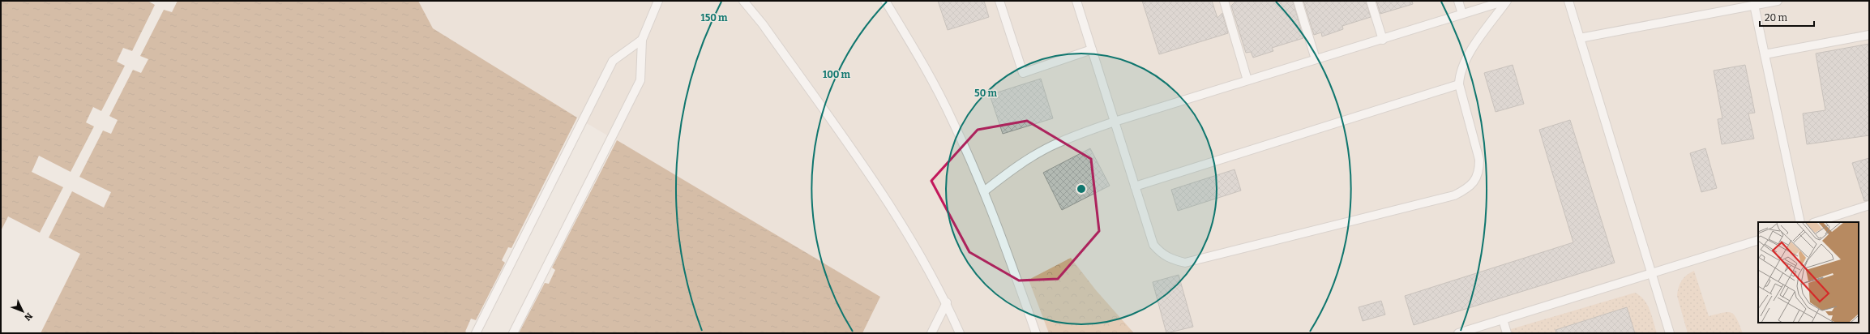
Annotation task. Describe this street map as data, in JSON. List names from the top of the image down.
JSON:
{
  "scale_bar": "20 m",
  "north": "bottom right",
  "rings": ["150 m", "100 m", "50 m"]
}
